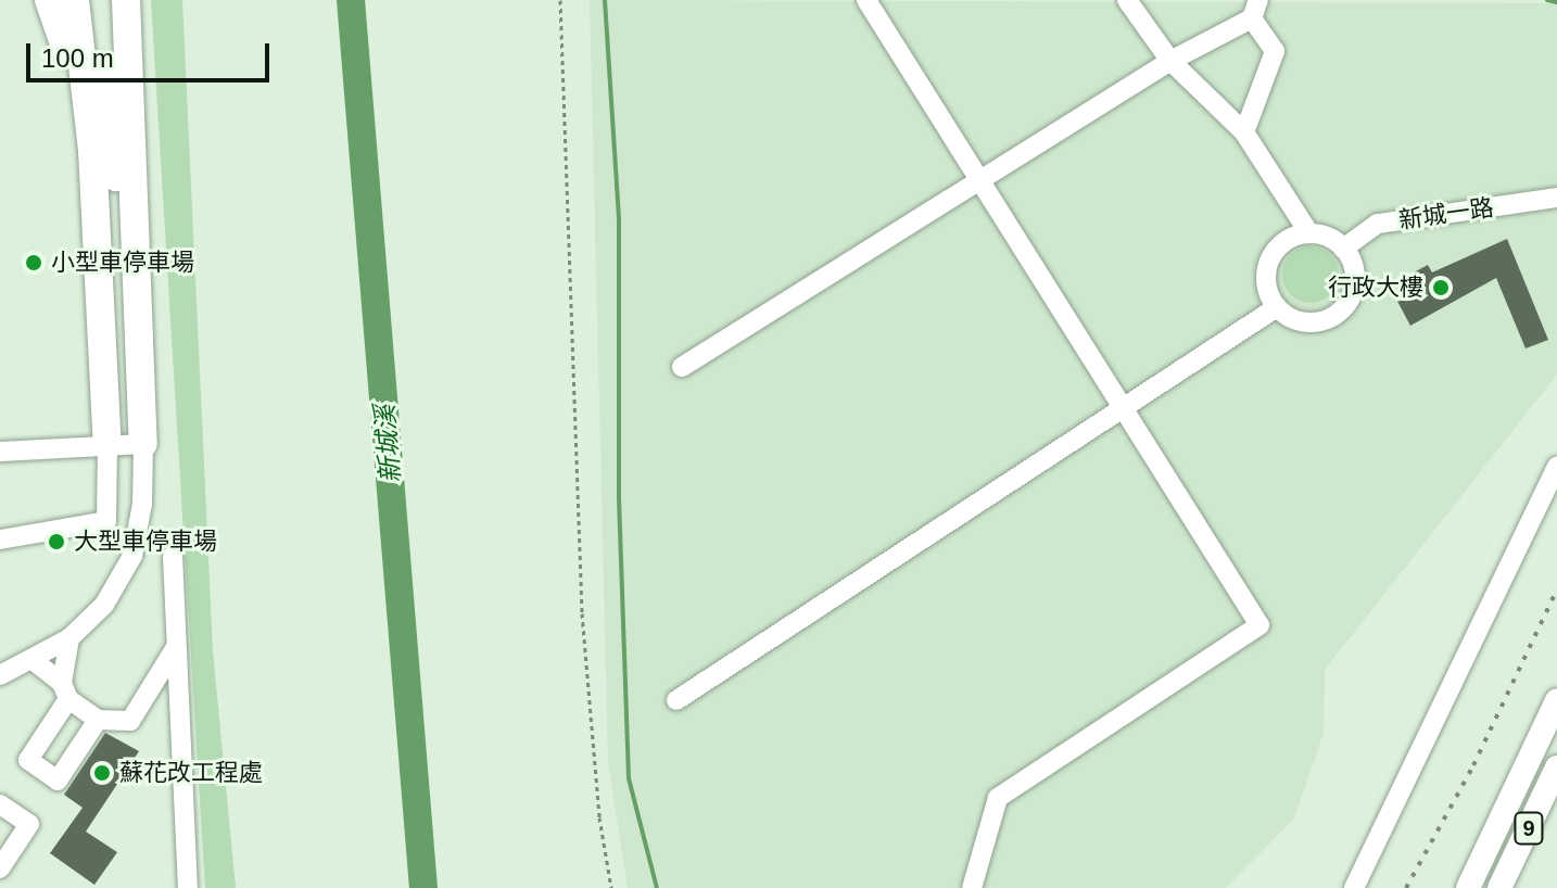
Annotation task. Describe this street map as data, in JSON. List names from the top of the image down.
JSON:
{
  "streets": {
    "main road": ["9"],
    "street": ["新城一路"]
  },
  "water": ["新城溪"],
  "places": [
    "小型車停車場",
    "行政大樓",
    "大型車停車場",
    "蘇花改工程處"
  ],
  "scale_bar": "100 m"
}
